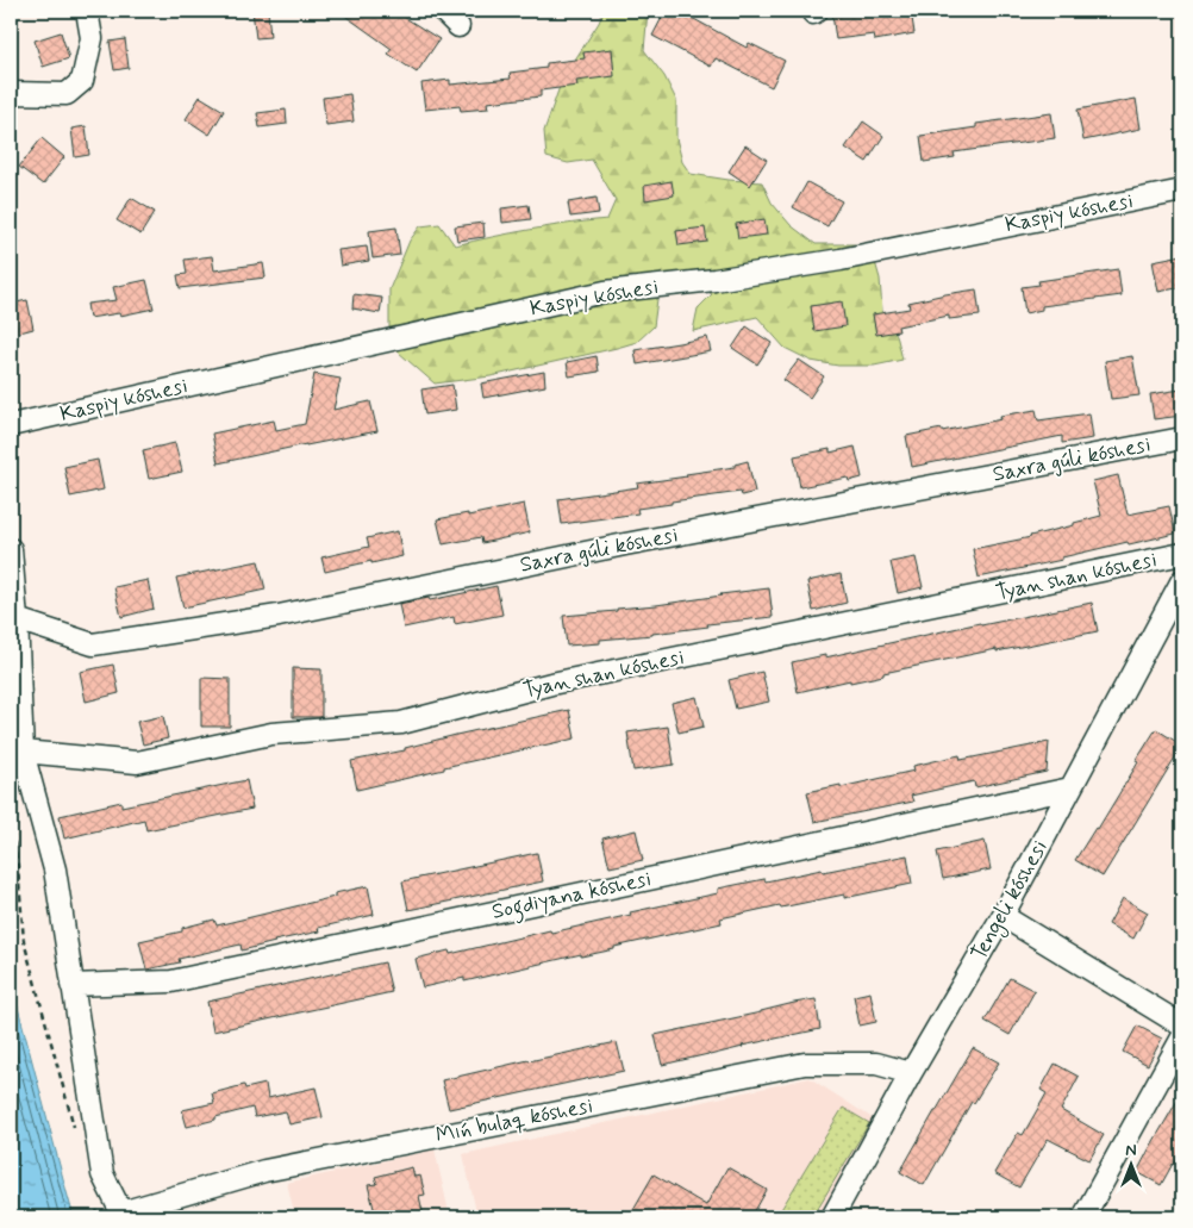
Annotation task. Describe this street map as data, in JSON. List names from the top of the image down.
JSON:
{
  "streets": {
    "street": [
      "Kaspiy kóshesi",
      "Saxra gúli kóshesi",
      "Tyan shan kóshesi",
      "Sogdiyana kóshesi",
      "Tengeli kóshesi",
      "Mıń bulaq kóshesi"
    ]
  },
  "crossings": [
    ["Sogdiyana kóshesi", "Tengeli kóshesi"],
    ["Tengeli kóshesi", "Mıń bulaq kóshesi"]
  ],
  "north": "top"
}
